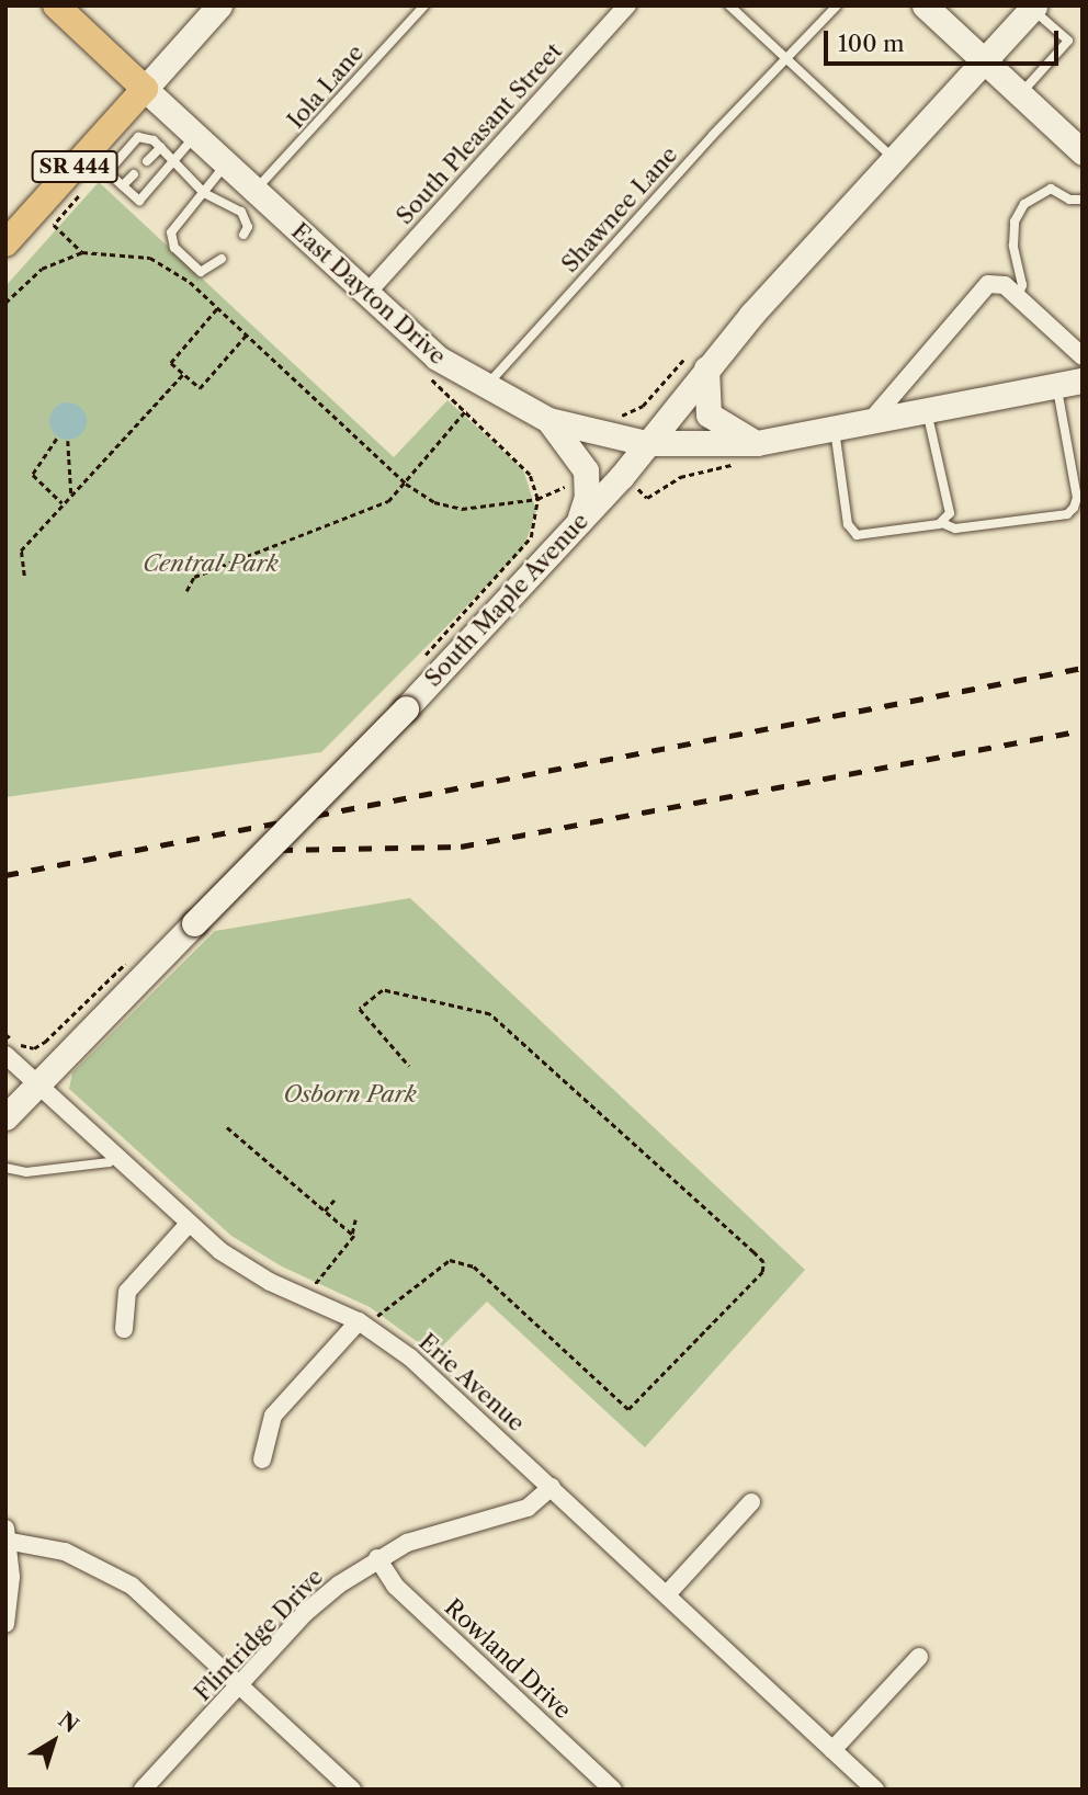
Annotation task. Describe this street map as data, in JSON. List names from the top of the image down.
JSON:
{
  "streets": {
    "main road": ["SR 444", "East Dayton Drive", "South Maple Avenue"],
    "street": [
      "South Pleasant Street",
      "Erie Avenue",
      "Flintridge Drive",
      "Rowland Drive"
    ],
    "lane": ["Iola Lane", "Shawnee Lane"]
  },
  "crossings": [
    ["Iola Lane", "East Dayton Drive"],
    ["South Pleasant Street", "East Dayton Drive"],
    ["SR 444", "East Dayton Drive"],
    ["Shawnee Lane", "East Dayton Drive"],
    ["East Dayton Drive", "South Maple Avenue"],
    ["South Maple Avenue", "Erie Avenue"],
    ["Erie Avenue", "Flintridge Drive"],
    ["Flintridge Drive", "Rowland Drive"]
  ],
  "parks": ["Central Park", "Osborn Park"],
  "scale_bar": "100 m",
  "north": "top right"
}
